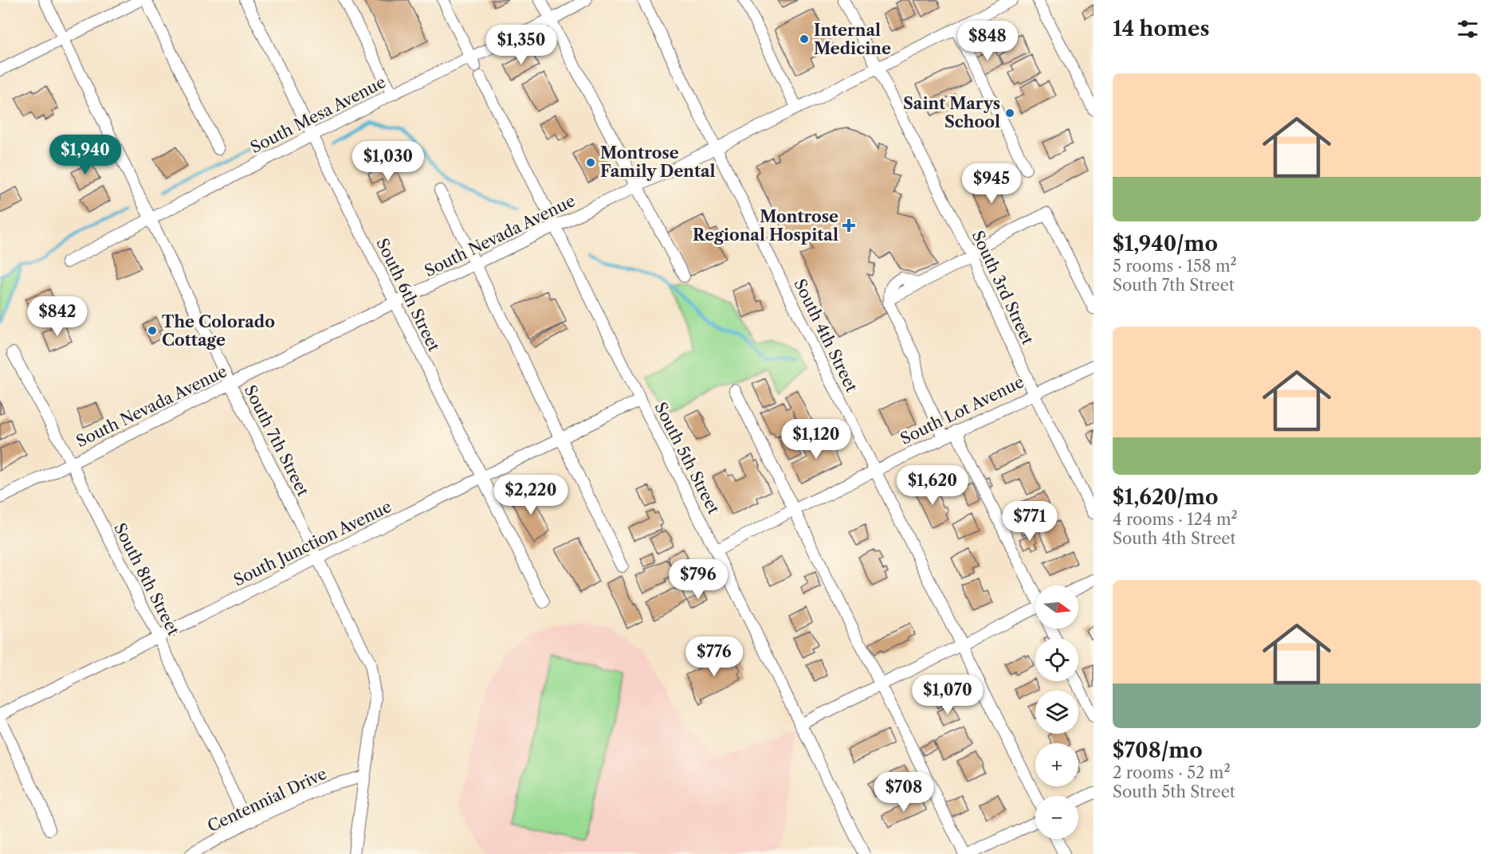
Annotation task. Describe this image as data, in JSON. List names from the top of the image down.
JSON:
{
  "streets": {
    "street": [
      "South Mesa Avenue",
      "South Nevada Avenue",
      "South 3rd Street",
      "South 6th Street",
      "South 4th Street",
      "South Lot Avenue",
      "South 7th Street",
      "South 5th Street",
      "South Junction Avenue",
      "South 8th Street",
      "Centennial Drive"
    ]
  },
  "crossings": [
    ["South Mesa Avenue", "South 6th Street"],
    ["South Mesa Avenue", "South 7th Street"],
    ["South Mesa Avenue", "South 5th Street"],
    ["South Nevada Avenue", "South 3rd Street"],
    ["South Nevada Avenue", "South 6th Street"],
    ["South Nevada Avenue", "South 4th Street"],
    ["South Nevada Avenue", "South 7th Street"],
    ["South Nevada Avenue", "South 5th Street"],
    ["South Nevada Avenue", "South 8th Street"],
    ["South 3rd Street", "South Lot Avenue"],
    ["South 6th Street", "South Junction Avenue"],
    ["South 4th Street", "South Lot Avenue"],
    ["South Lot Avenue", "South 5th Street"],
    ["South 7th Street", "South Junction Avenue"],
    ["South 7th Street", "Centennial Drive"],
    ["South 5th Street", "South Junction Avenue"],
    ["South Junction Avenue", "South 8th Street"],
    ["South 8th Street", "Centennial Drive"]
  ],
  "places": {
    "other": [
      "Internal Medicine",
      "Saint Marys School",
      "Montrose Family Dental",
      "The Colorado Cottage"
    ],
    "health": ["Montrose Regional Hospital"]
  },
  "north": "right",
  "page": {
    "heading": "14 homes",
    "price": [
      "$848",
      "$1,350",
      "$1,940",
      "$1,030",
      "$945",
      "$842",
      "$1,120",
      "$1,620",
      "$2,220",
      "$771",
      "$796",
      "$776",
      "$1,070",
      "$708"
    ],
    "list": [
      {
        "name": "$1,940/mo",
        "note": "5 rooms · 158 m² · South 7th Street"
      },
      {
        "name": "$1,620/mo",
        "note": "4 rooms · 124 m² · South 4th Street"
      },
      {
        "name": "$708/mo",
        "note": "2 rooms · 52 m² · South 5th Street"
      }
    ],
    "map_buttons": ["+", "−"]
  }
}
